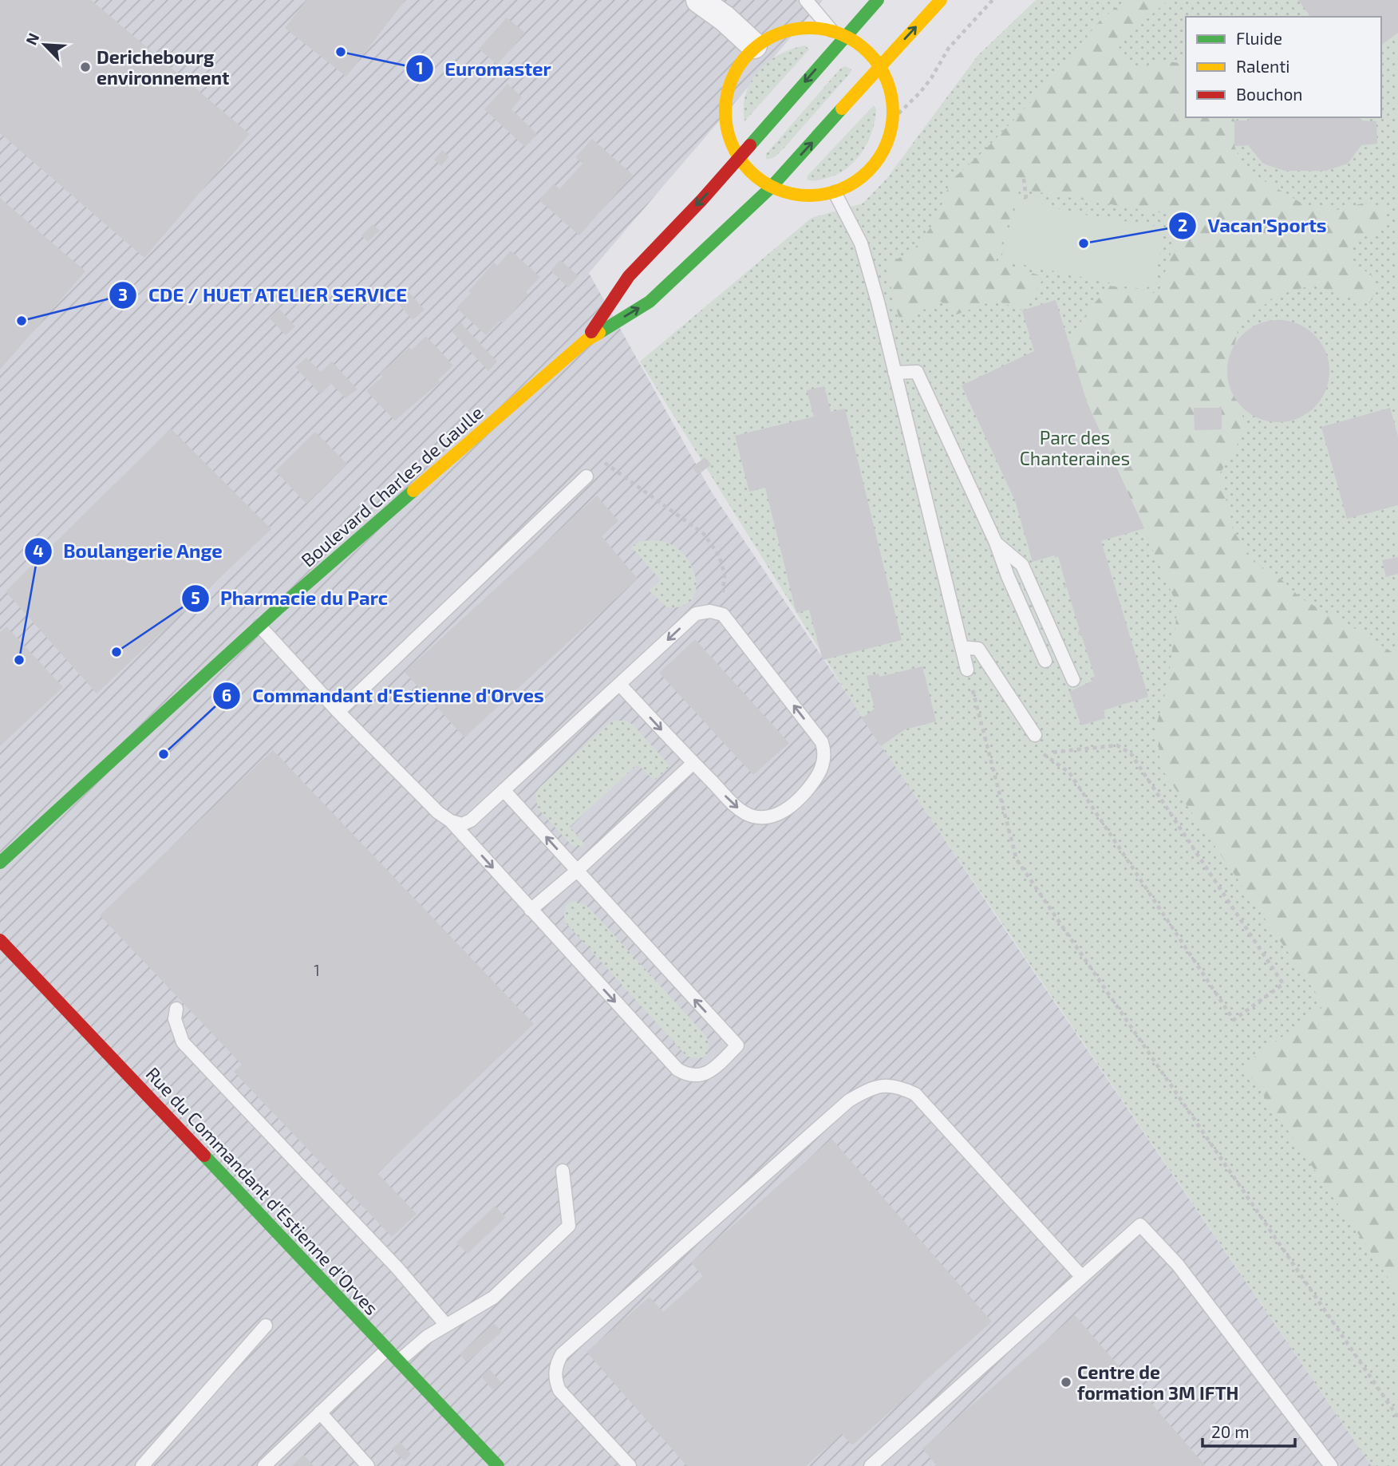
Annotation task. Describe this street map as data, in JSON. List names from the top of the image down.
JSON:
{
  "streets": {
    "main road": ["Boulevard Charles de Gaulle", "Rue du Commandant d'Estienne d'Orves"]
  },
  "parks": ["Parc des Chanteraines"],
  "places": [
    "Euromaster",
    "Derichebourg environnement",
    "Vacan'Sports",
    "CDE / HUET ATELIER SERVICE",
    "Pharmacie du Parc",
    "Boulangerie Ange",
    "Commandant d'Estienne d'Orves",
    "Centre de formation 3M IFTH"
  ],
  "house_numbers": ["1"],
  "legend": ["Fluide", "Ralenti", "Bouchon"],
  "scale_bar": "20 m",
  "north": "top left"
}
